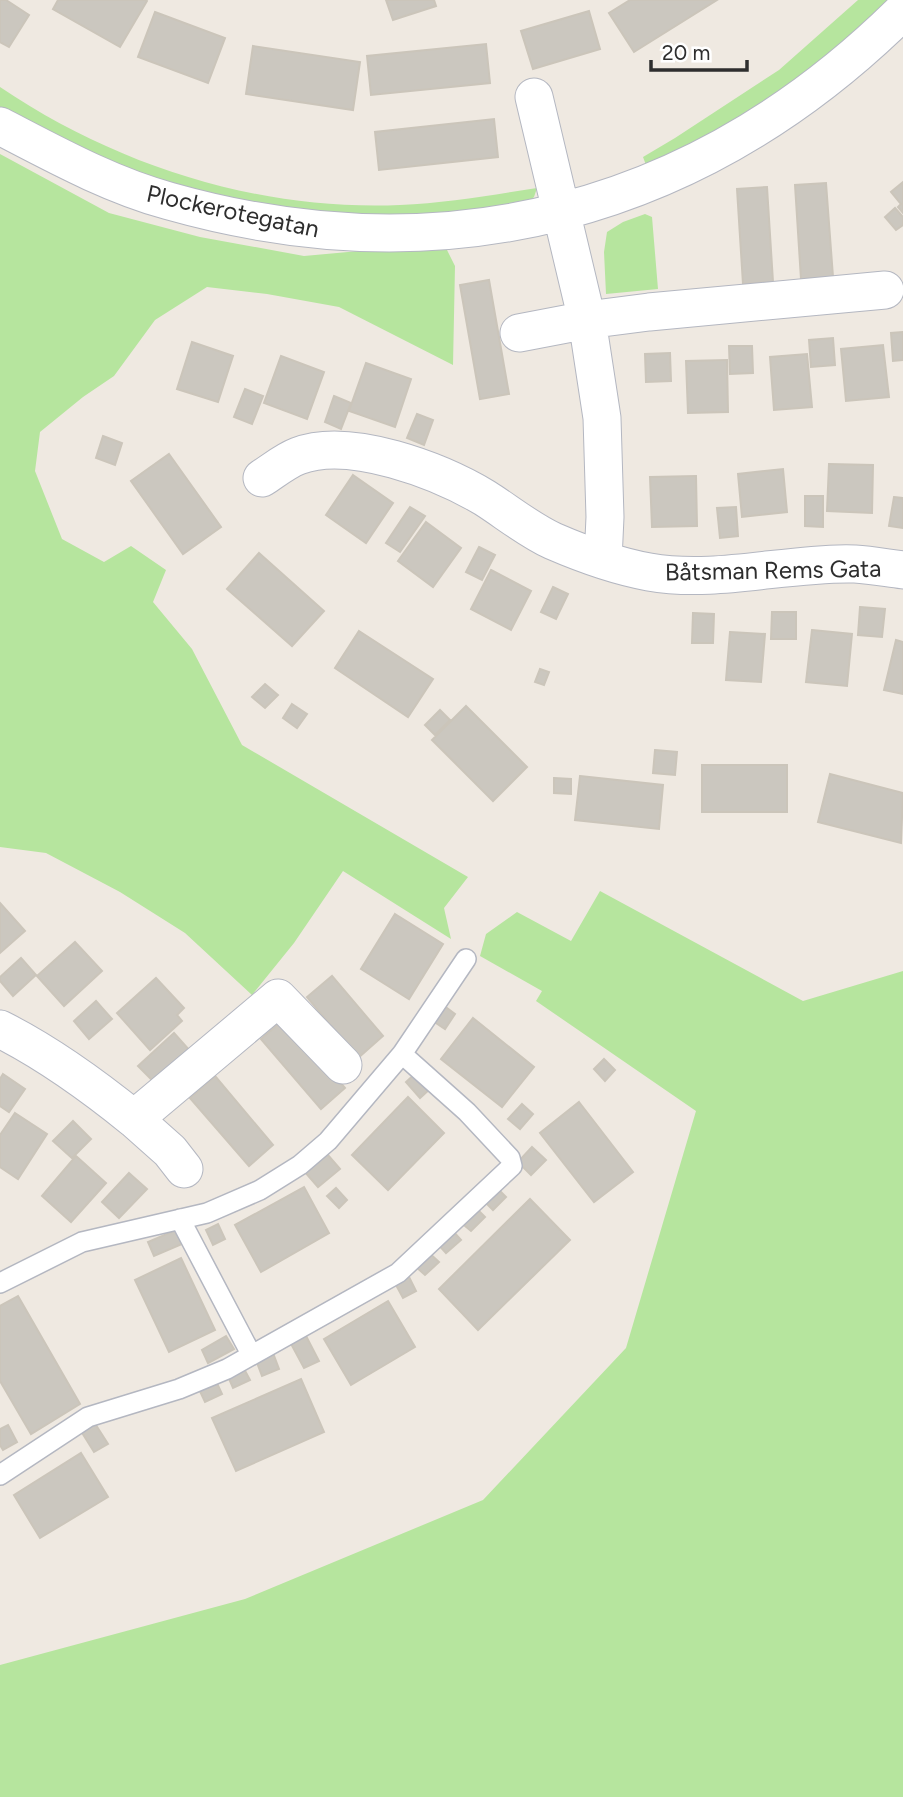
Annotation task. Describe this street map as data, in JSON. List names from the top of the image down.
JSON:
{
  "streets": {
    "street": ["Plockerotegatan", "Båtsman Rems Gata"]
  },
  "scale_bar": "20 m"
}
